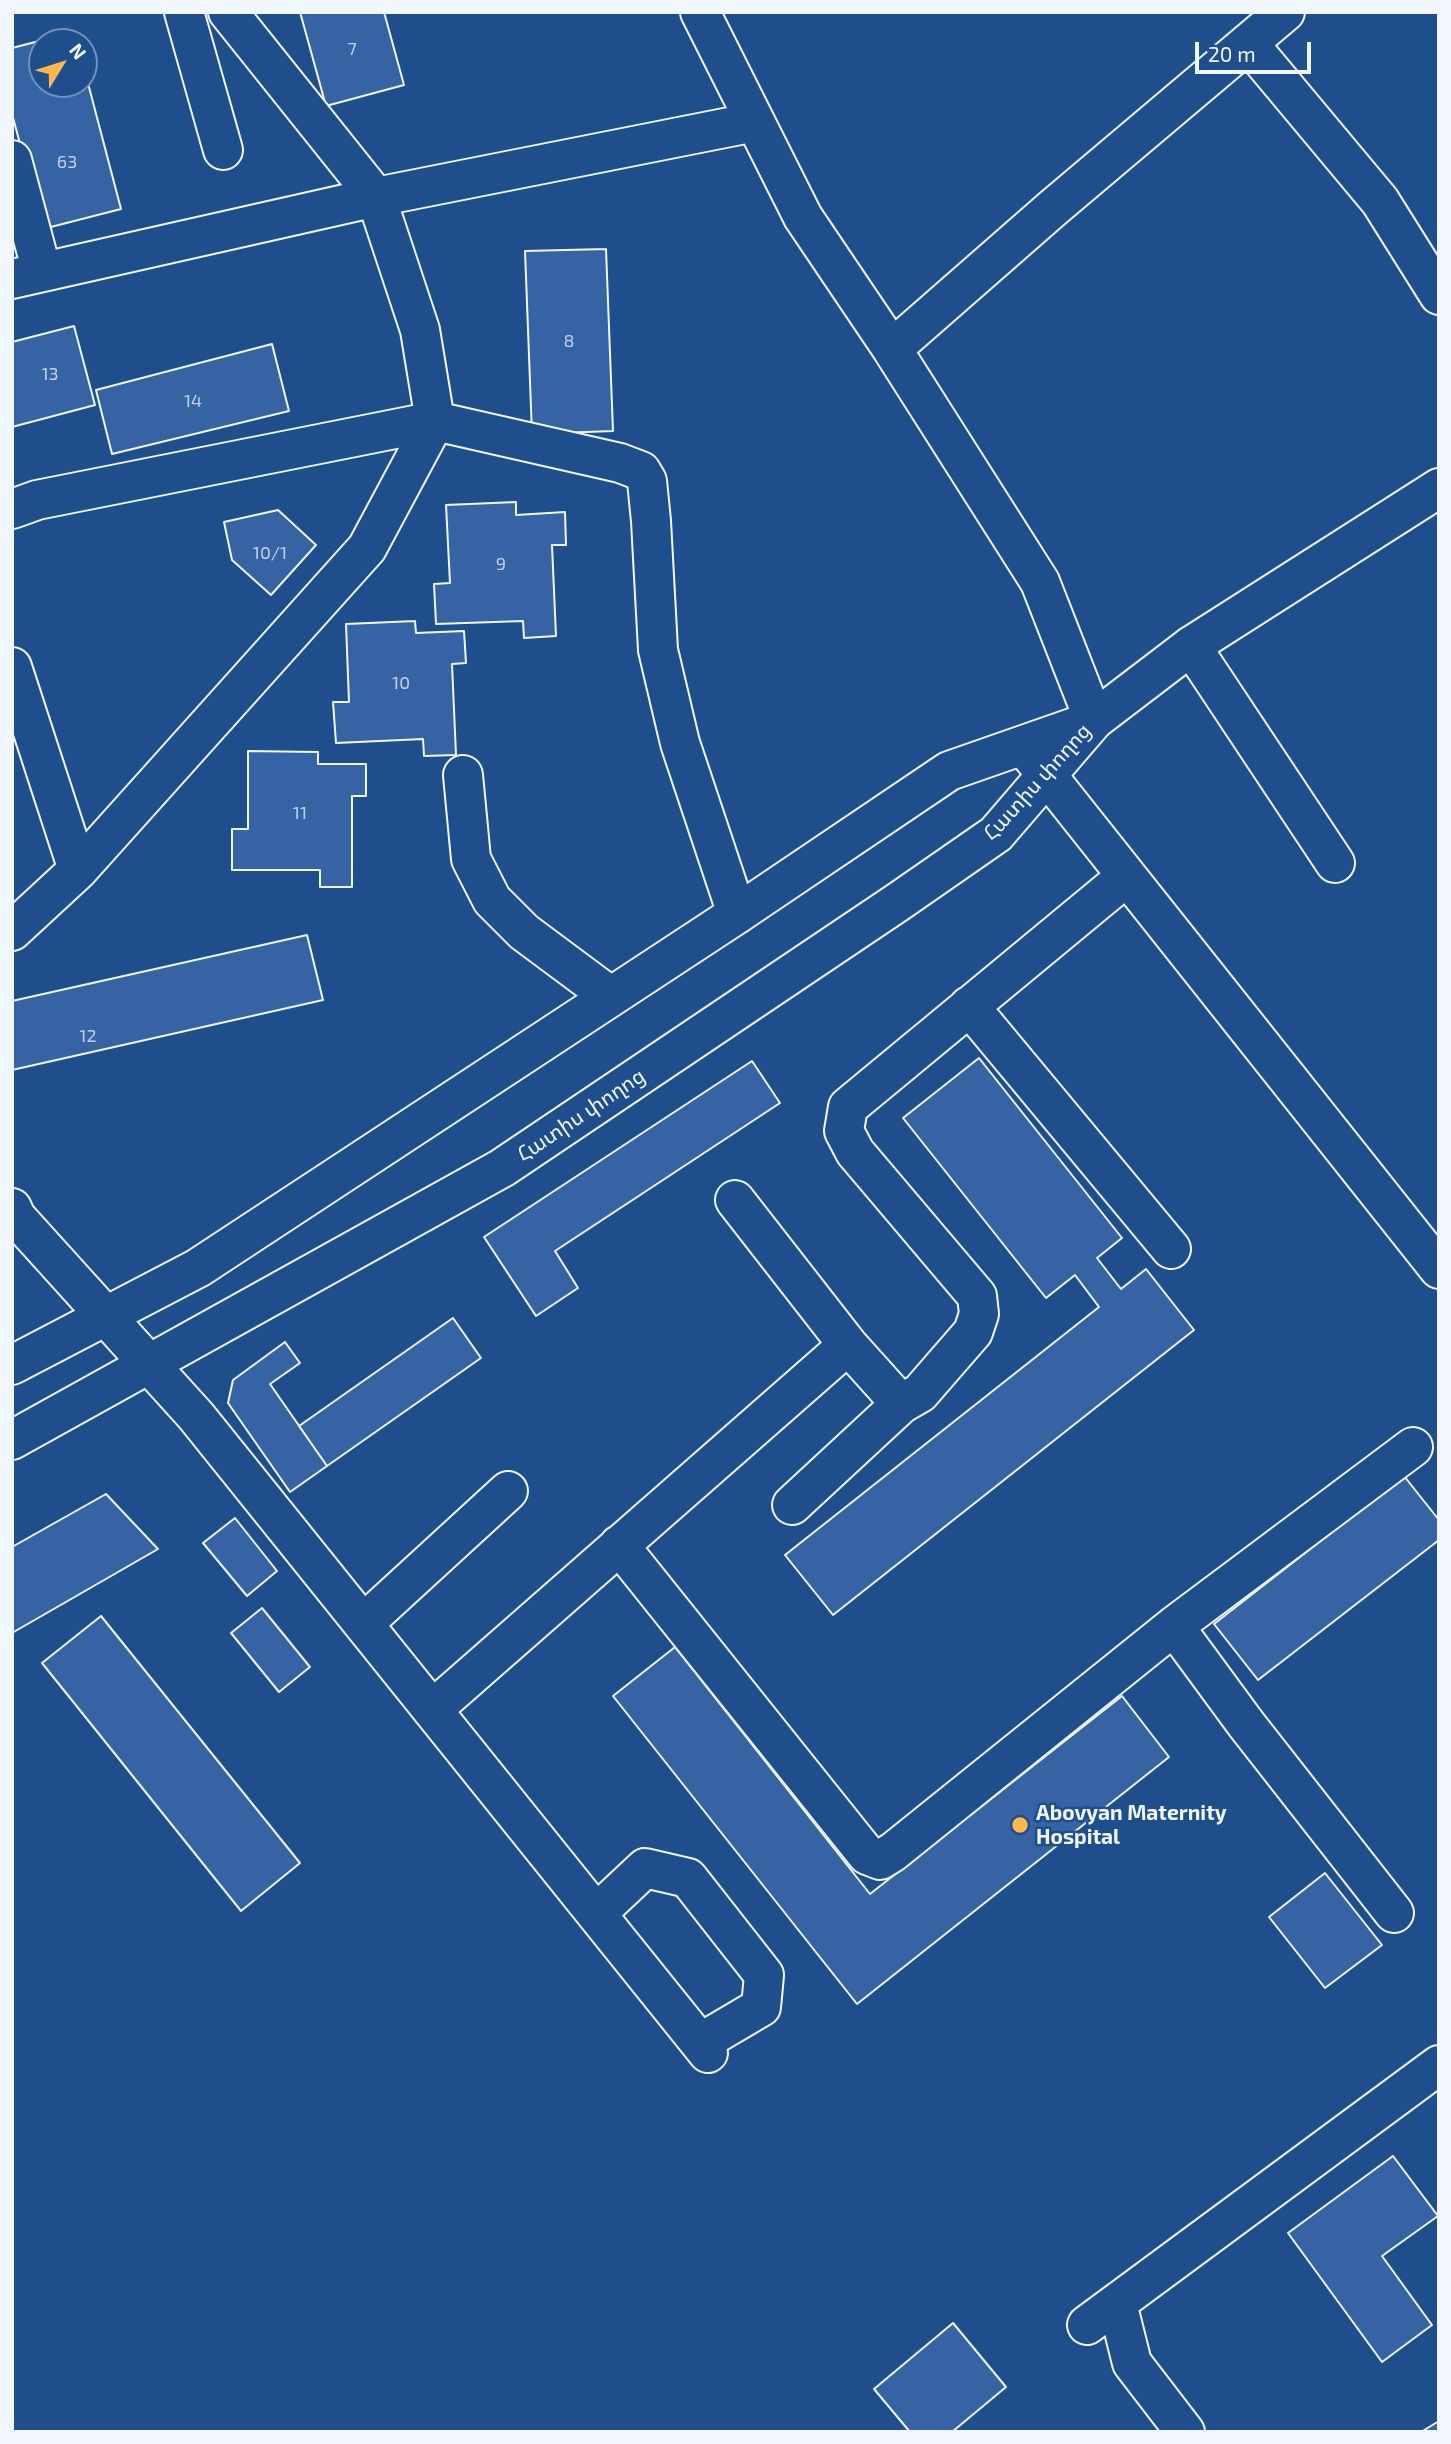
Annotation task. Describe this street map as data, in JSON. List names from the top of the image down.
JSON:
{
  "streets": {
    "street": ["Հատիս փողոց"]
  },
  "places": ["Abovyan Maternity Hospital"],
  "house_numbers": [
    "7",
    "63",
    "8",
    "13",
    "14",
    "10/1",
    "9",
    "10",
    "11",
    "12"
  ],
  "scale_bar": "20 m",
  "north": "top right"
}
